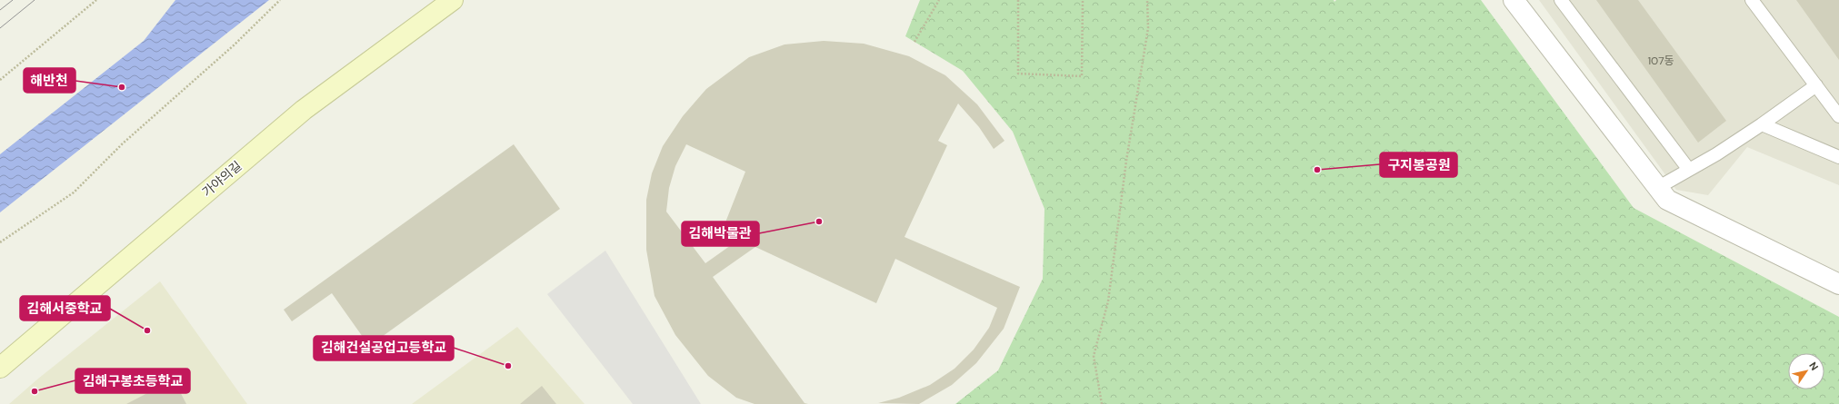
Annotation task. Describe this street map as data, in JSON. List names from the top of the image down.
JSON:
{
  "streets": {
    "street": ["가야의길"]
  },
  "places": [
    "해반천",
    "구지봉공원",
    "김해박물관",
    "김해서중학교",
    "김해건설공업고등학교",
    "김해구봉초등학교"
  ],
  "house_numbers": ["107동"],
  "north": "top right"
}
